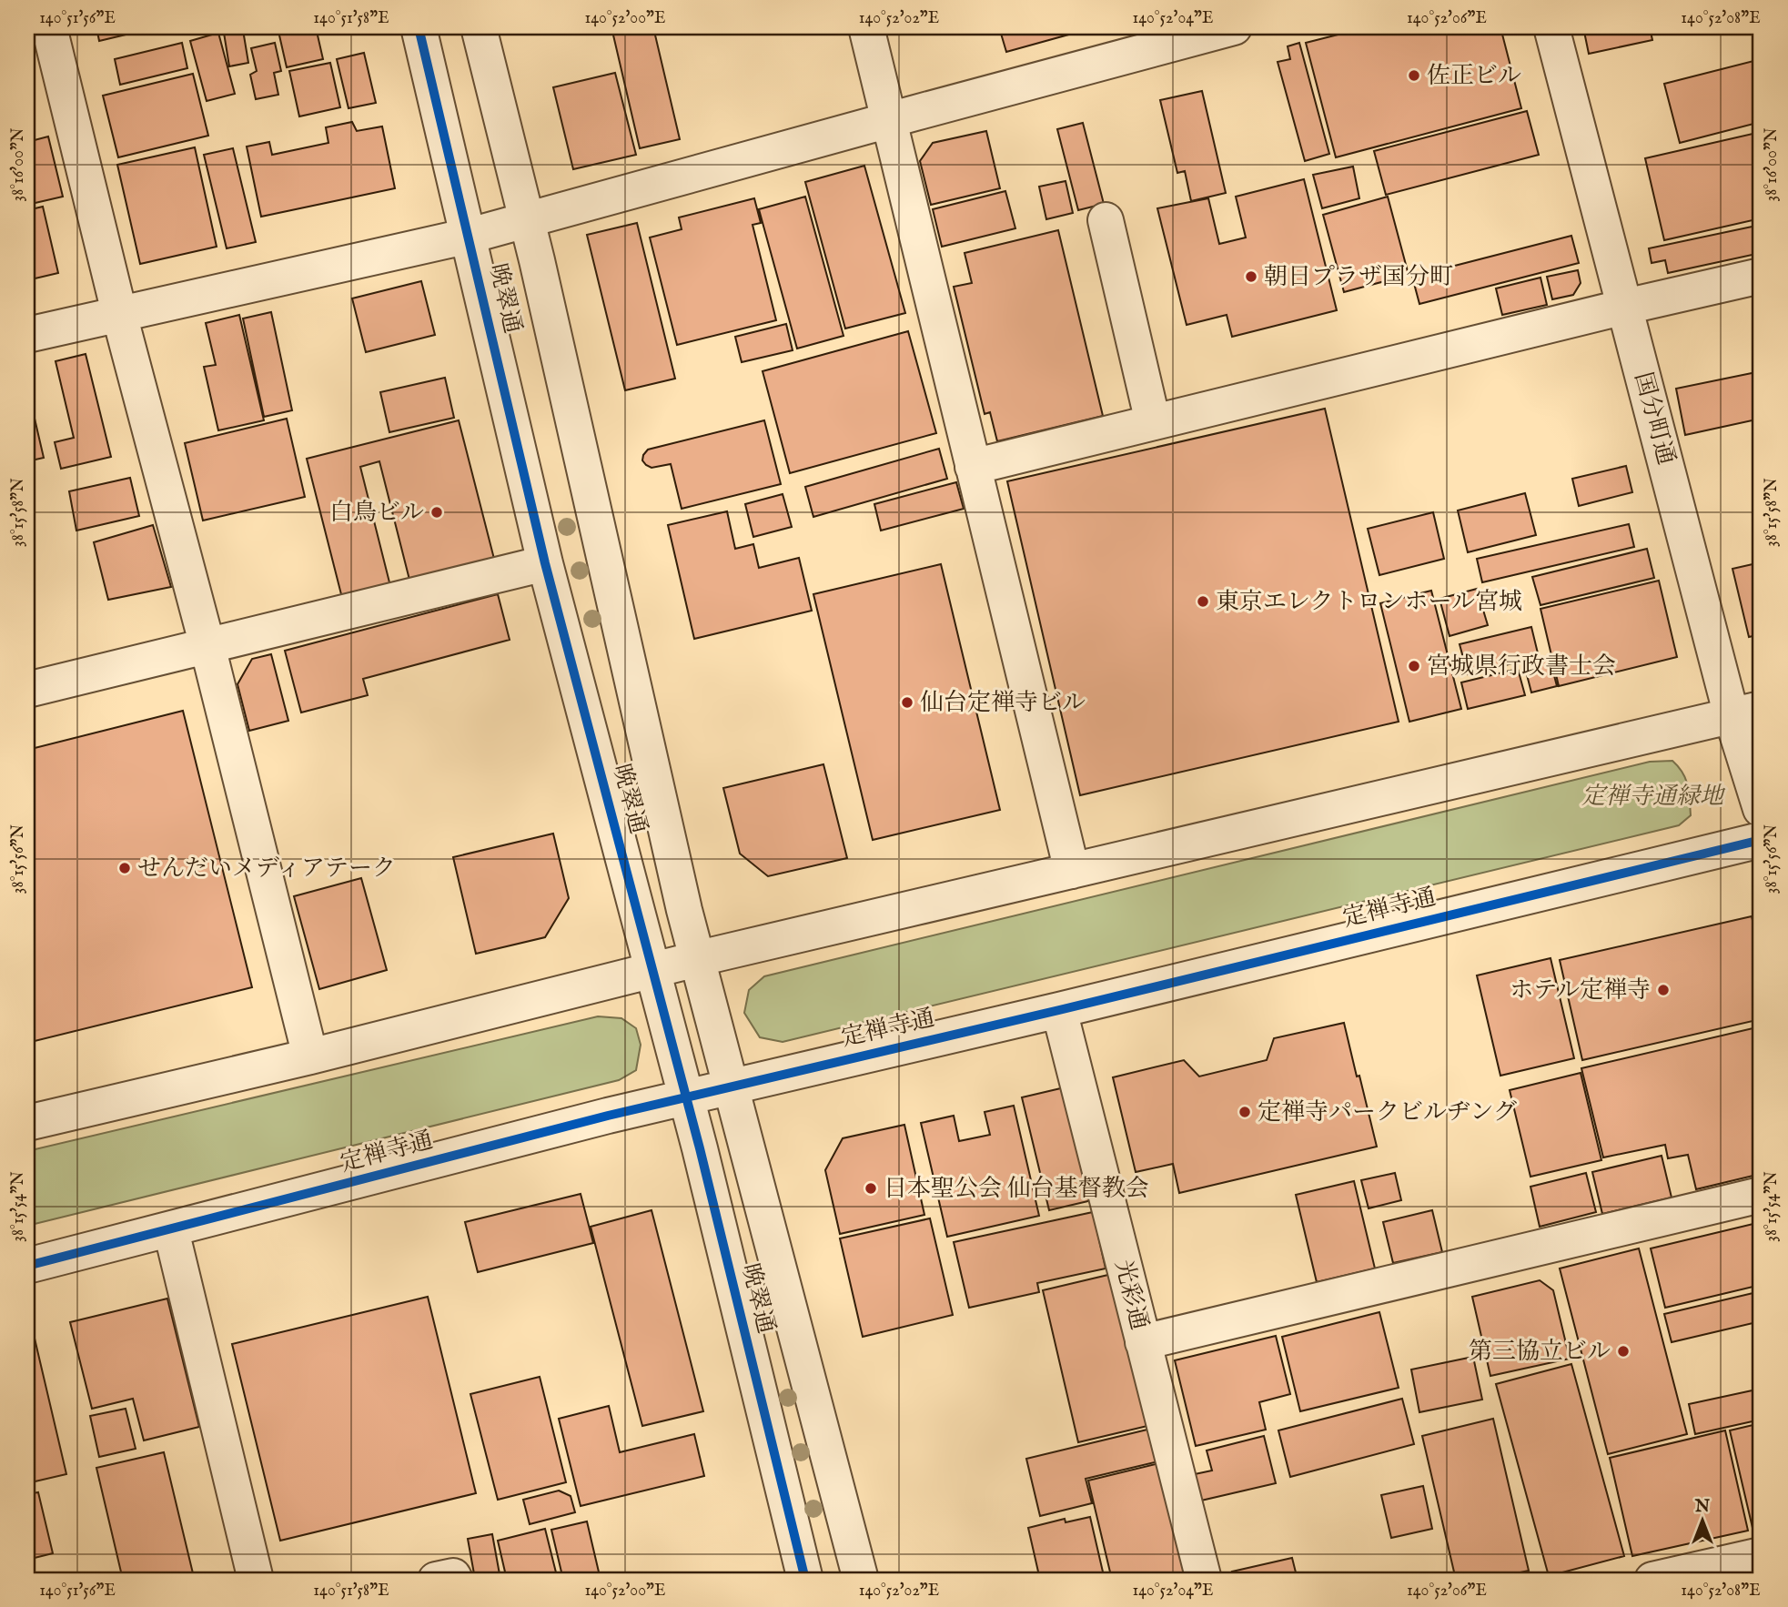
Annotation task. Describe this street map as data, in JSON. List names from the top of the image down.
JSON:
{
  "streets": {
    "street": [
      "晩翠通",
      "国分町通",
      "定禅寺通",
      "光彩通"
    ]
  },
  "crossings": [
    ["晩翠通", "定禅寺通"],
    ["定禅寺通", "光彩通"]
  ],
  "parks": ["定禅寺通緑地"],
  "places": [
    "佐正ビル",
    "朝日プラザ国分町",
    "白鳥ビル",
    "東京エレクトロンホール宮城",
    "宮城県行政書士会",
    "仙台定禅寺ビル",
    "せんだいメディアテーク",
    "ホテル定禅寺",
    "定禅寺パークビルヂング",
    "日本聖公会 仙台基督教会",
    "第三協立ビル"
  ],
  "north": "top",
  "coordinates": [
    "140°51'56\"E",
    "140°51'58\"E",
    "140°52'00\"E",
    "140°52'02\"E",
    "140°52'04\"E",
    "140°52'06\"E",
    "140°52'08\"E",
    "38°16'00\"N",
    "38°15'58\"N",
    "38°15'56\"N",
    "38°15'54\"N"
  ]
}
